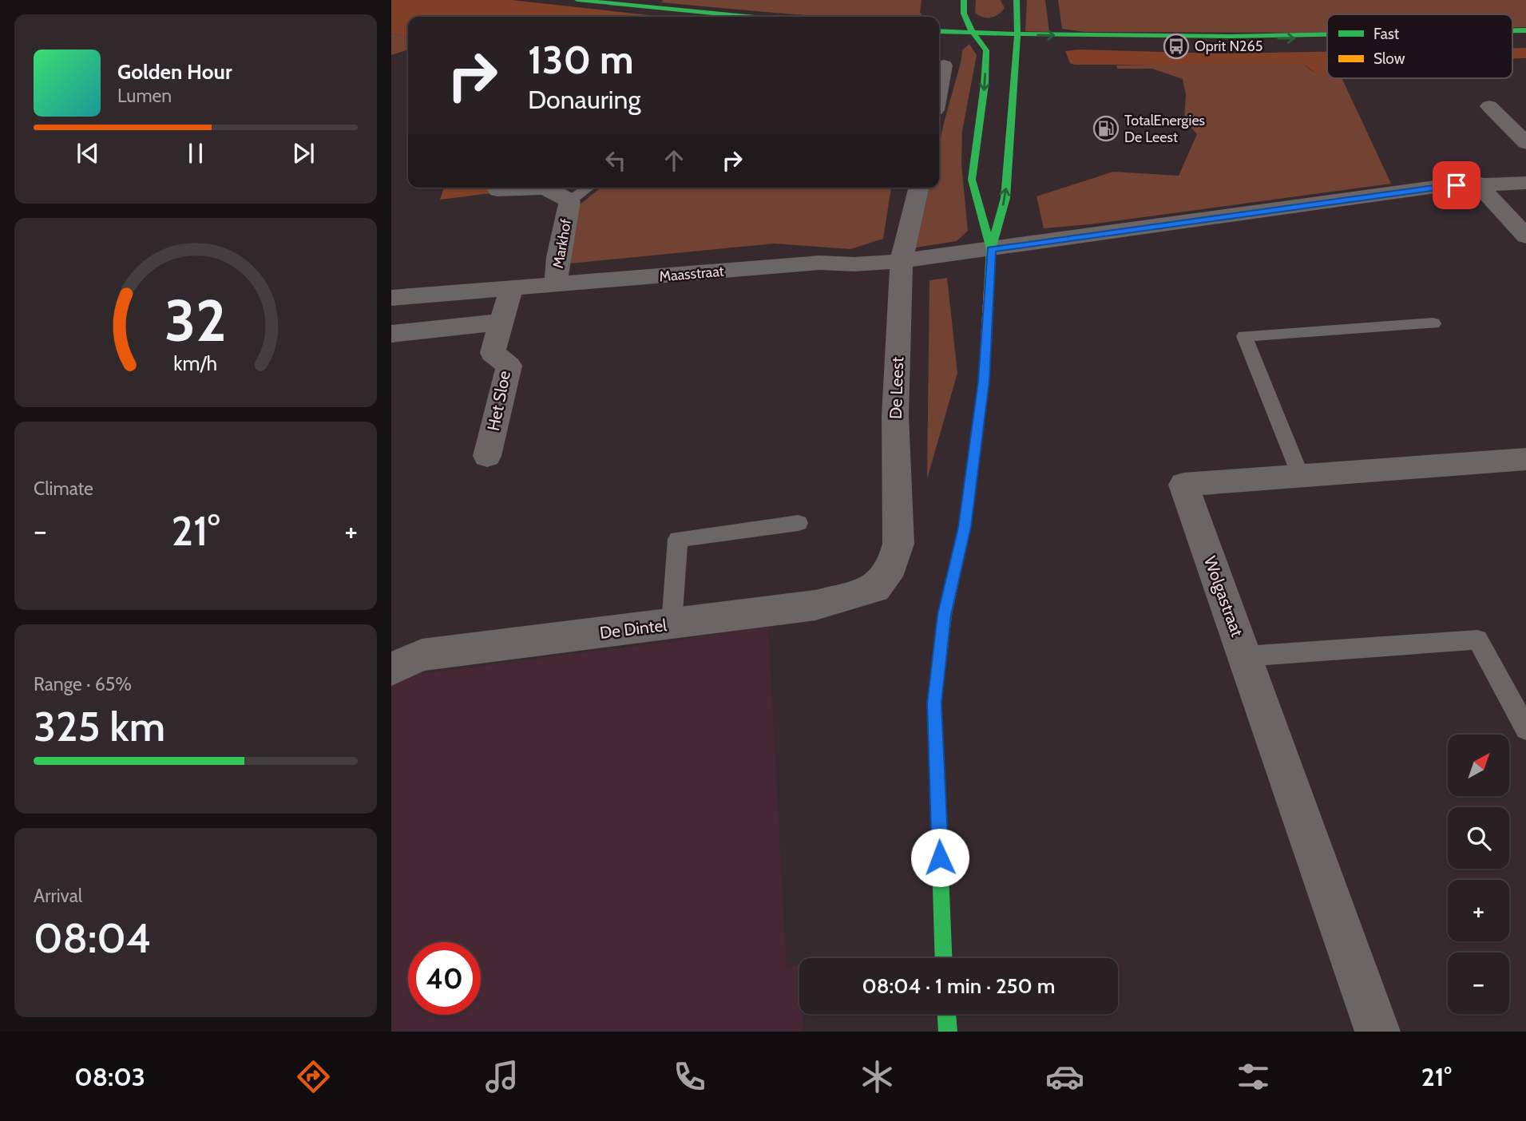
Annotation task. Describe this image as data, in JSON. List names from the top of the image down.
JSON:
{
  "streets": {
    "street": [
      "Markhof",
      "Maasstraat",
      "De Leest",
      "Het Sloe",
      "Wolgastraat",
      "De Dintel"
    ]
  },
  "crossings": [
    ["Markhof", "Maasstraat"],
    ["Maasstraat", "De Leest"],
    ["Maasstraat", "Het Sloe"],
    ["De Leest", "De Dintel"]
  ],
  "places": {
    "bus stop": ["Oprit N265"],
    "fuel station": ["TotalEnergies De Leest"]
  },
  "legend": ["Fast", "Slow"],
  "north": "top right",
  "page": {
    "turn": ["130 m", "Donauring"],
    "song": ["Golden Hour", "Lumen"],
    "tile": [
      "Climate",
      ["Range · 65%", "325 km"],
      ["Arrival", "08:04"]
    ],
    "heat": ["−", "21°", "+"],
    "map_buttons": ["+", "−"],
    "limit": "40",
    "trip": "08:04 · 1 min · 250 m",
    "tabs": ["08:03", "21°"],
    "gauge": ["32", "km/h"]
  }
}
